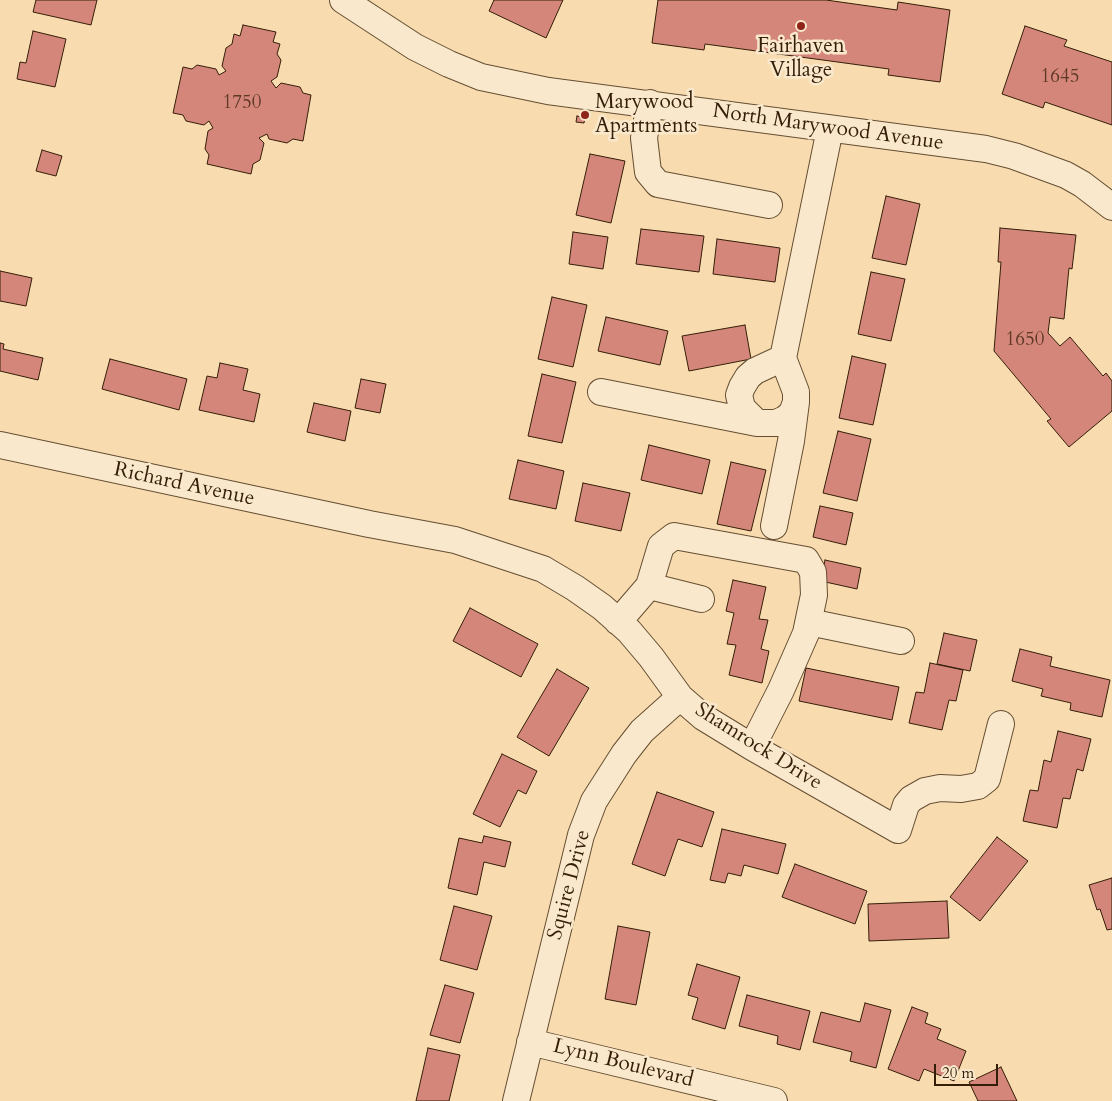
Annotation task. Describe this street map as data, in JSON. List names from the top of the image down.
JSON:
{
  "streets": {
    "street": [
      "North Marywood Avenue",
      "Richard Avenue",
      "Shamrock Drive",
      "Squire Drive",
      "Lynn Boulevard"
    ]
  },
  "crossings": [
    ["Richard Avenue", "Shamrock Drive"],
    ["Shamrock Drive", "Squire Drive"],
    ["Squire Drive", "Lynn Boulevard"]
  ],
  "places": ["Fairhaven Village", "Marywood Apartments"],
  "house_numbers": ["1645", "1750", "1650"],
  "scale_bar": "20 m"
}
